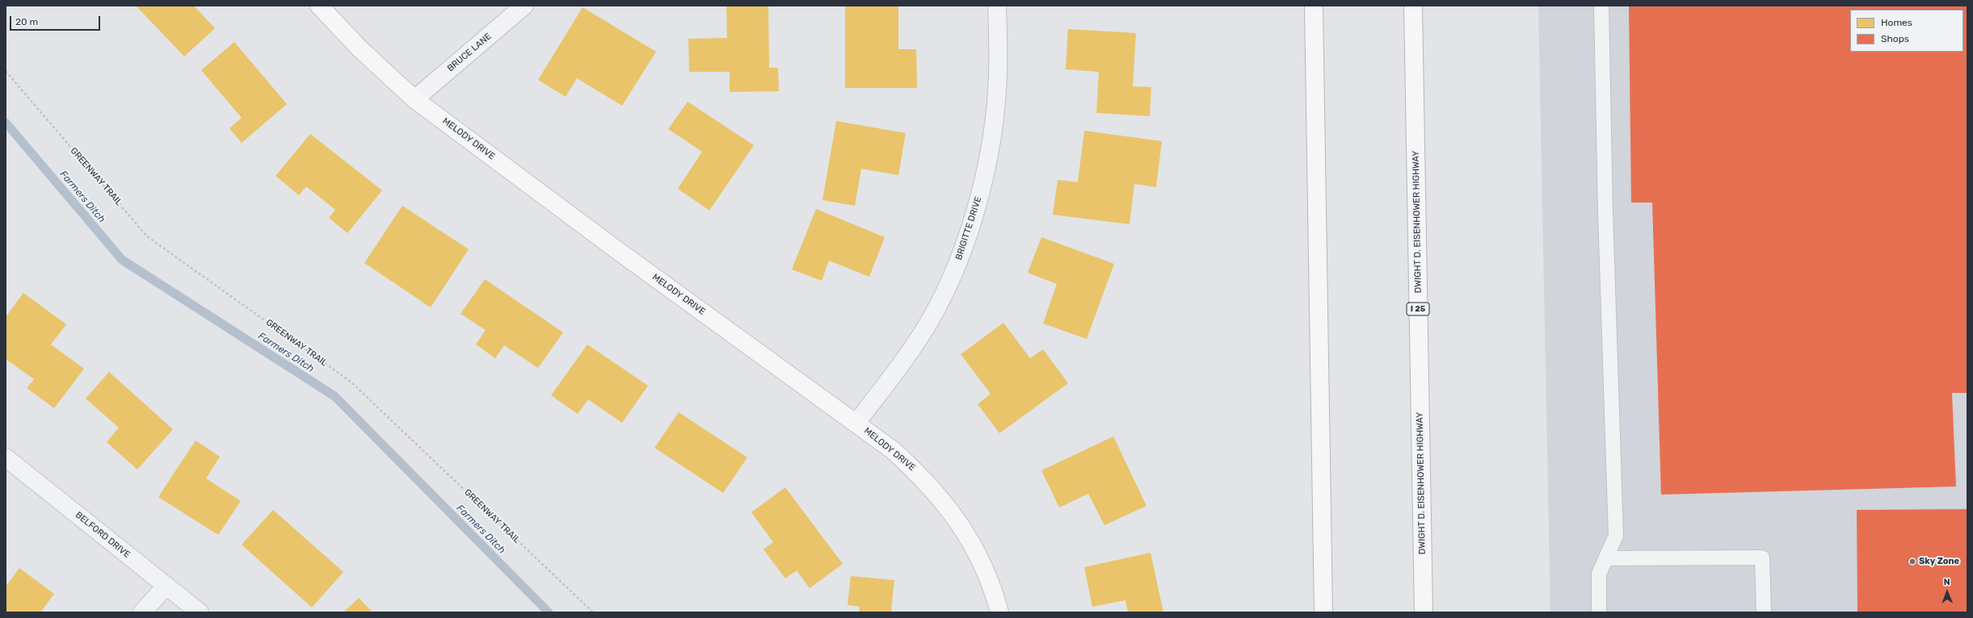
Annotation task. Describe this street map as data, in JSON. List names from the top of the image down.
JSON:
{
  "streets": {
    "main road": ["MELODY DRIVE", "DWIGHT D. EISENHOWER HIGHWAY", "I 25"],
    "street": ["BRUCE LANE", "BRIGITTE DRIVE", "BELFORD DRIVE"],
    "path": ["GREENWAY TRAIL"]
  },
  "crossings": [
    ["BRUCE LANE", "MELODY DRIVE"],
    ["MELODY DRIVE", "BRIGITTE DRIVE"]
  ],
  "water": ["Farmers Ditch"],
  "places": ["Sky Zone"],
  "legend": ["Homes", "Shops"],
  "scale_bar": "20 m",
  "north": "top"
}
